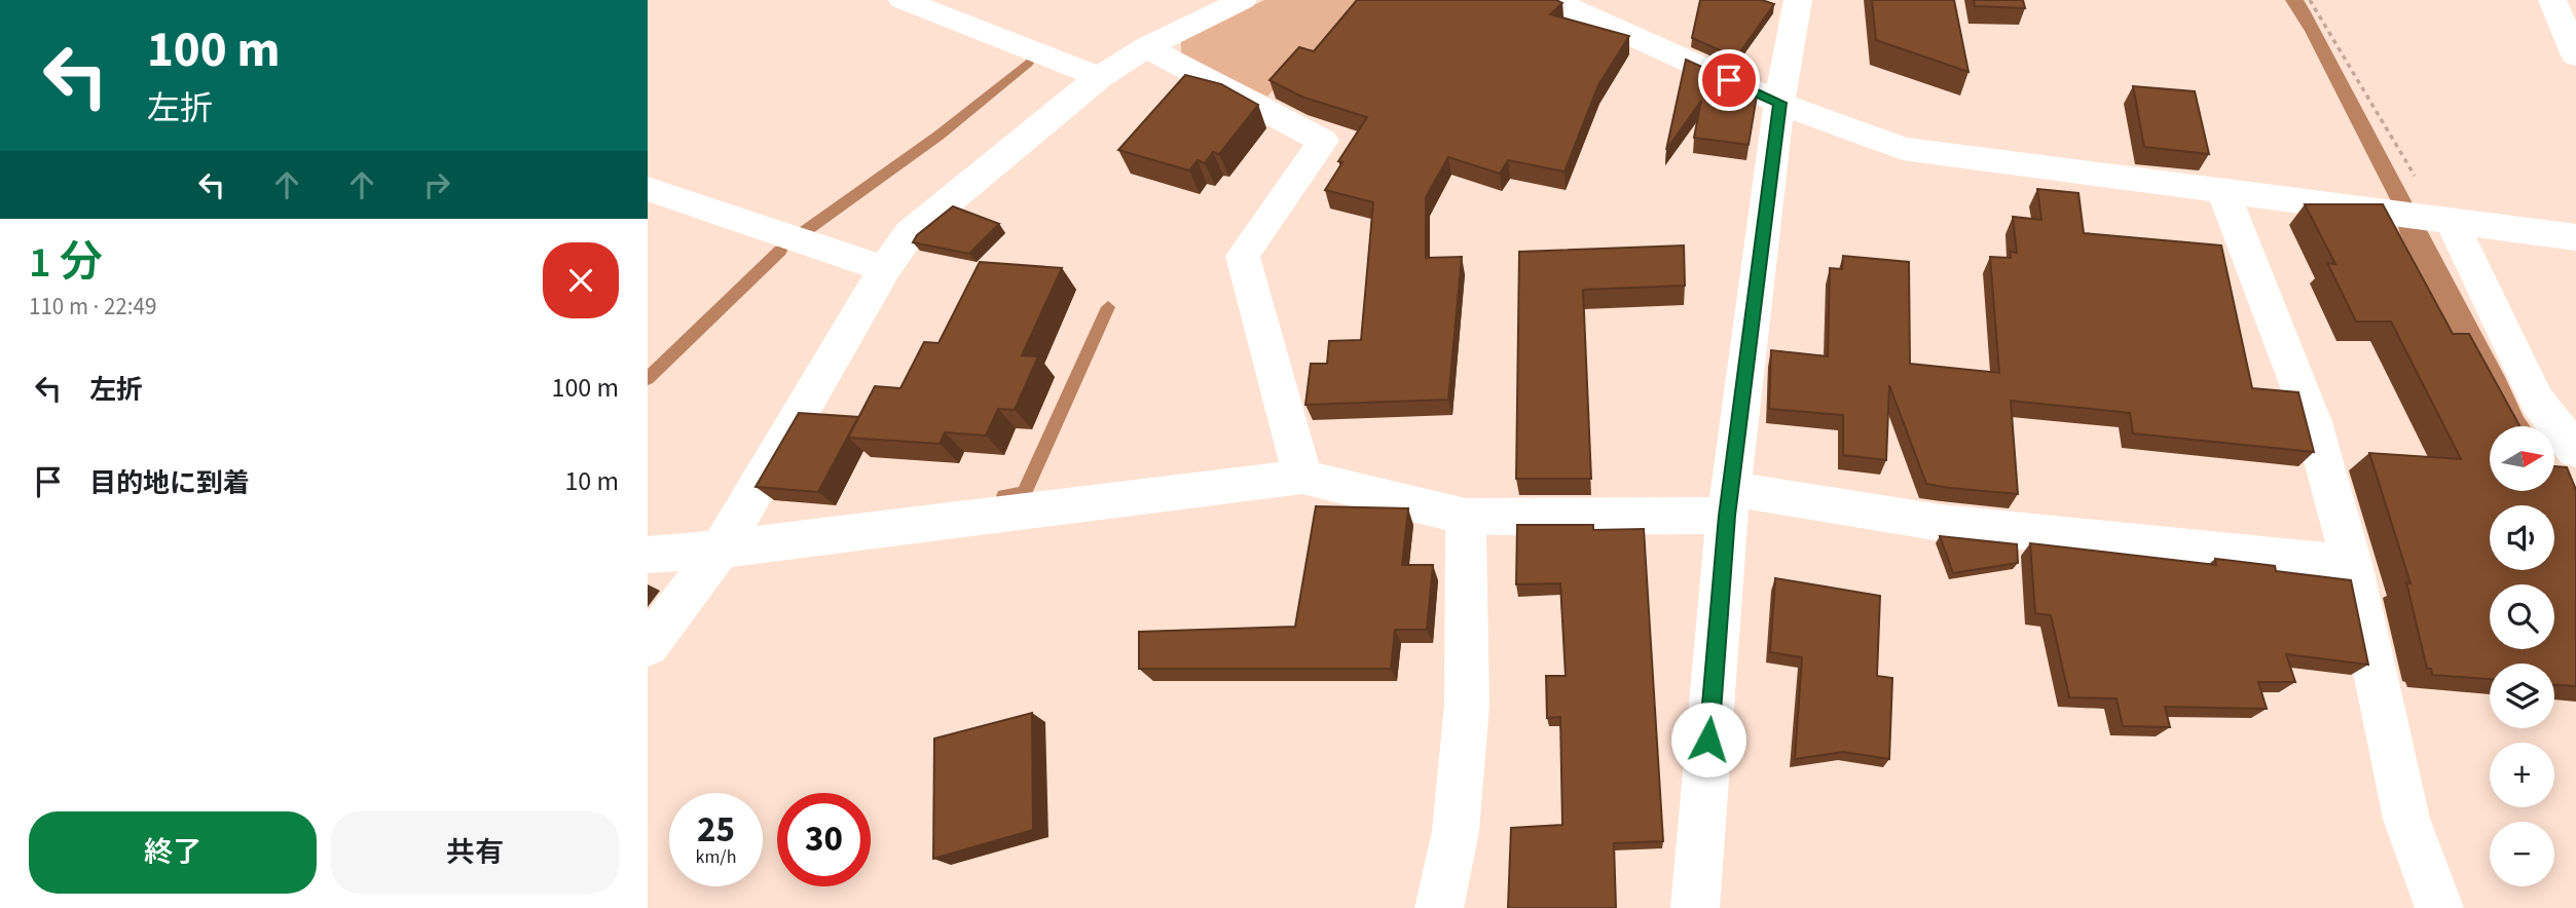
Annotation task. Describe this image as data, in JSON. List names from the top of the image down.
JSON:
{
  "north": "right",
  "page": {
    "turn": ["100 m", "左折"],
    "heading": ["1 分", "110 m · 22:49"],
    "list": [
      {
        "name": "左折",
        "value": "100 m"
      },
      {
        "name": "目的地に到着",
        "value": "10 m"
      }
    ],
    "map_buttons": ["+", "−"],
    "speed": "25 km/h",
    "limit": "30",
    "buttons": ["終了", "共有"]
  }
}
